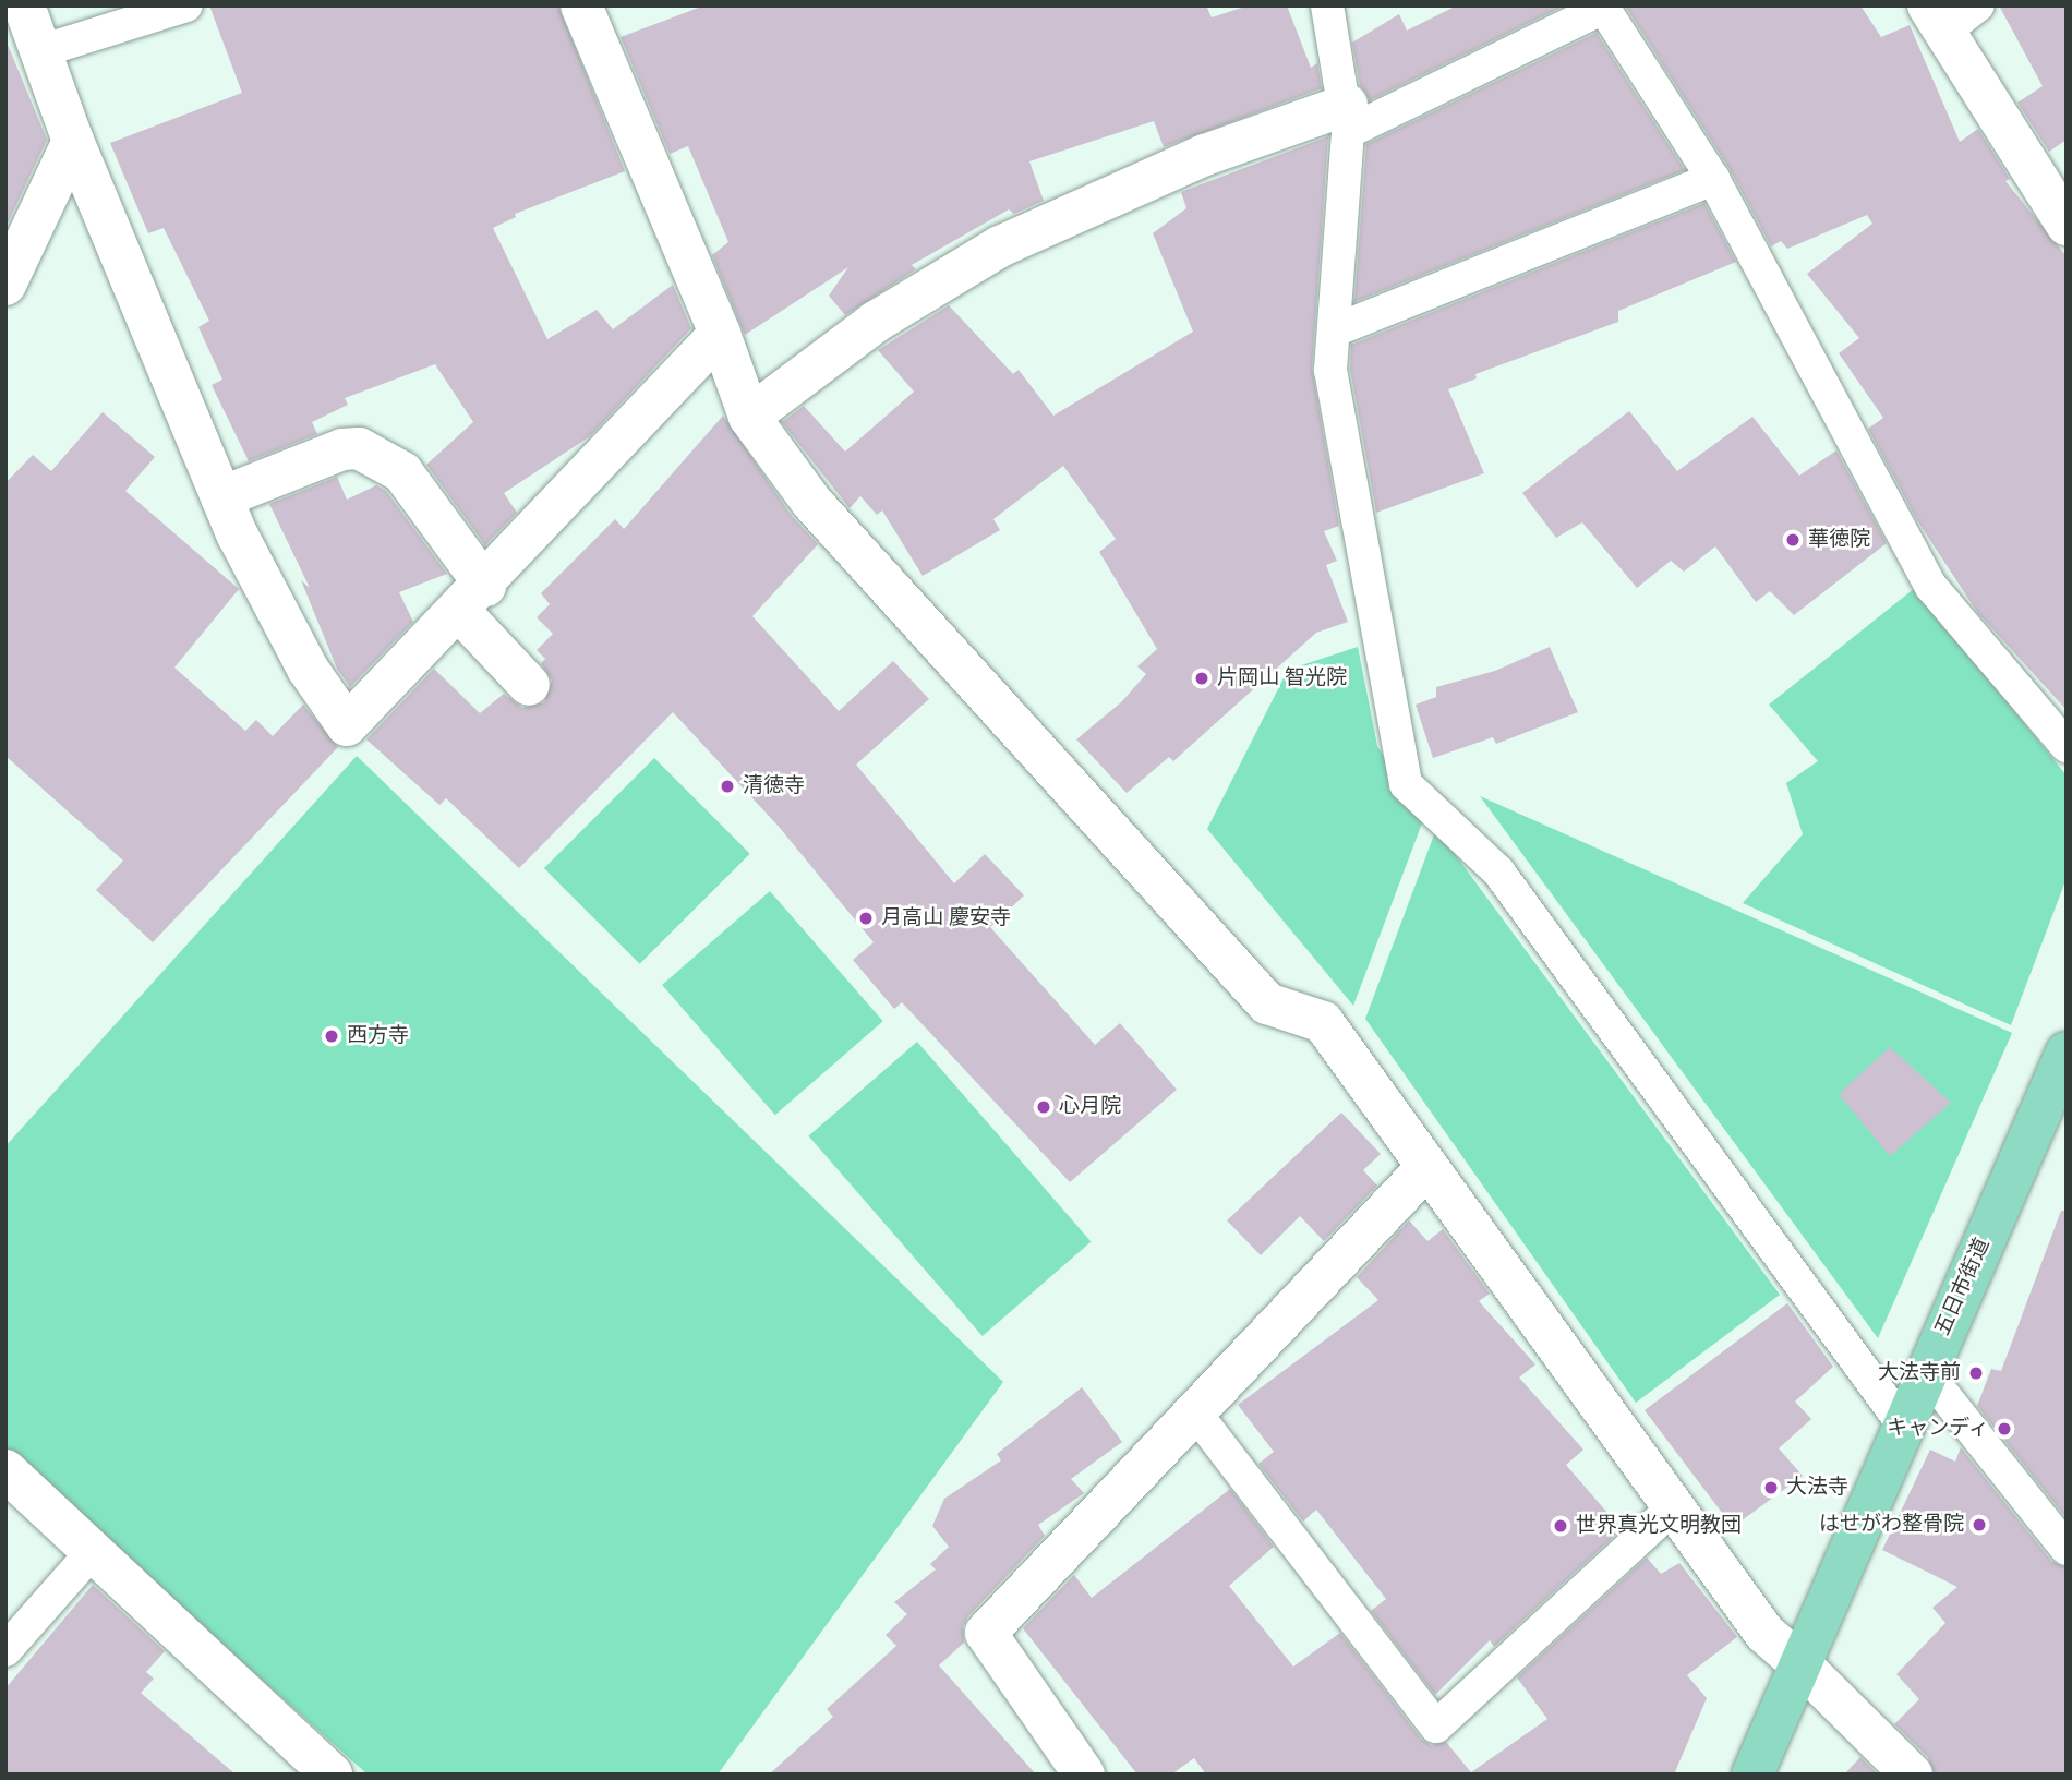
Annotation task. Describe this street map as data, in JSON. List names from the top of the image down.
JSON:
{
  "streets": {
    "main road": ["五日市街道"]
  },
  "places": [
    "華徳院",
    "片岡山 智光院",
    "清徳寺",
    "月高山 慶安寺",
    "西方寺",
    "心月院",
    "大法寺前",
    "キャンディ",
    "大法寺",
    "はせがわ整骨院",
    "世界真光文明教団"
  ]
}
